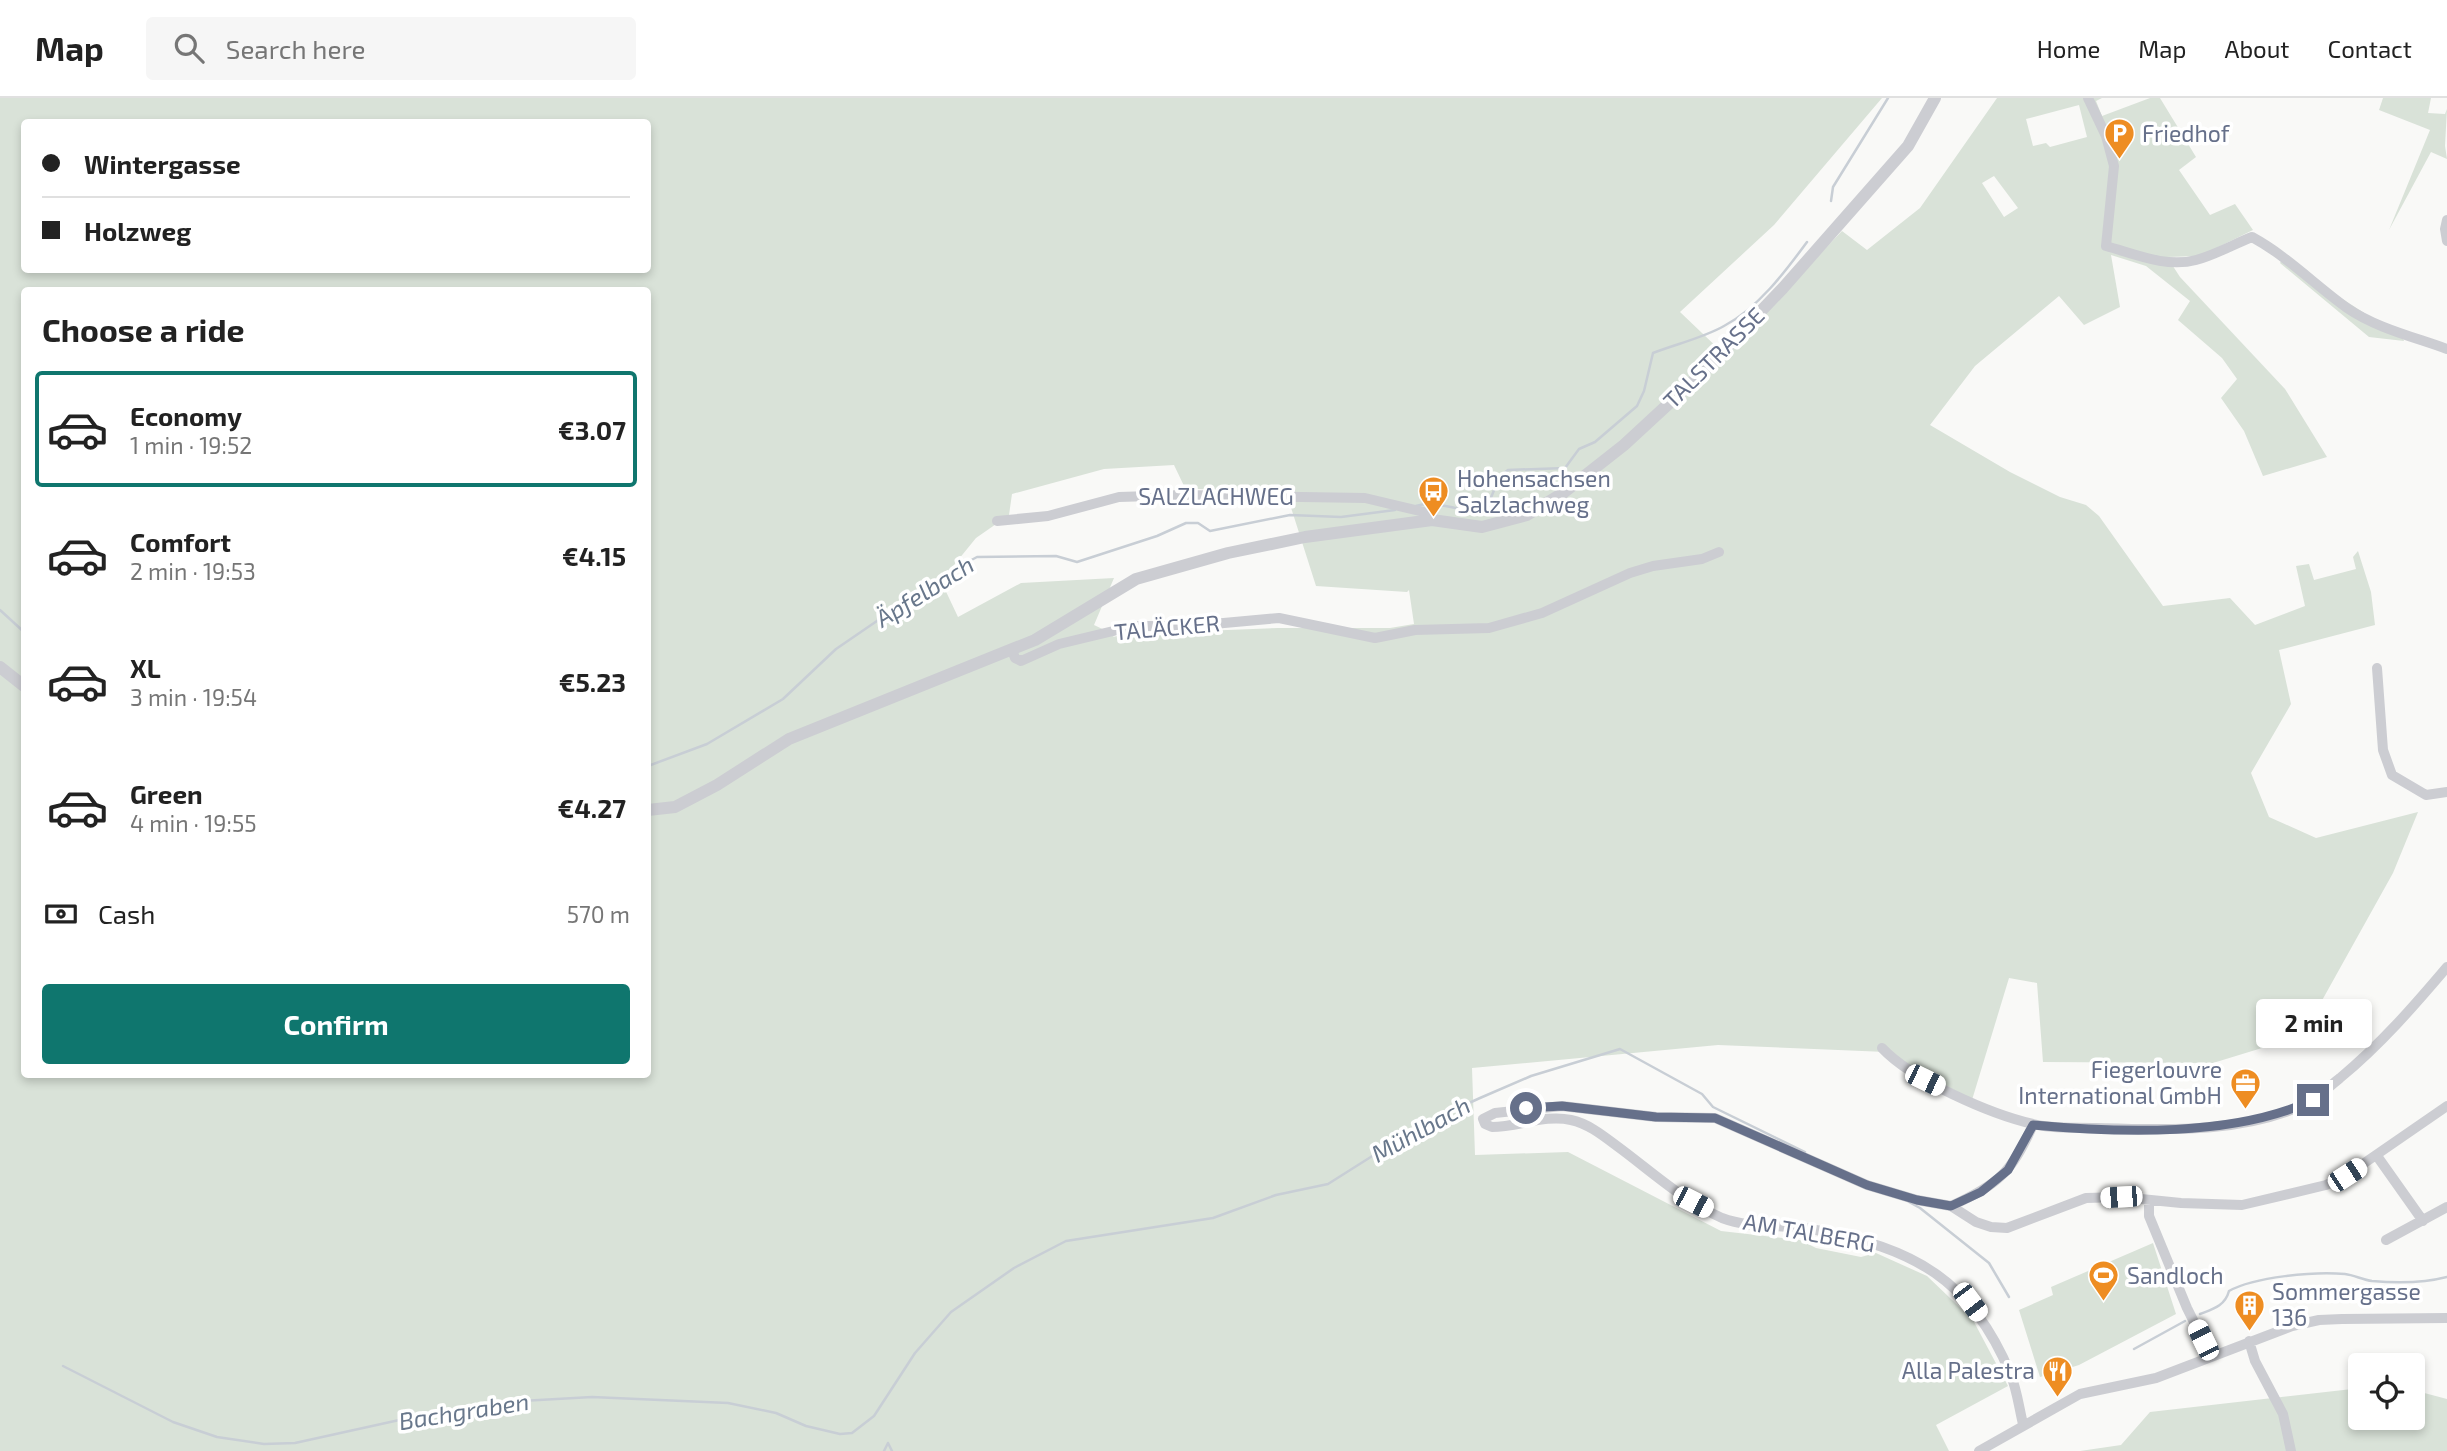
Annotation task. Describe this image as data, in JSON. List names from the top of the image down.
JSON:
{
  "streets": {
    "street": [
      "TALSTRASSE",
      "SALZLACHWEG",
      "TALÄCKER",
      "AM TALBERG"
    ]
  },
  "crossings": [
    ["TALSTRASSE", "SALZLACHWEG"],
    ["TALSTRASSE", "TALÄCKER"],
    ["SALZLACHWEG", "TALÄCKER"]
  ],
  "water": ["Äpfelbach", "Mühlbach", "Bachgraben"],
  "places": {
    "parking": ["Friedhof"],
    "bus stop": ["Hohensachsen Salzlachweg"],
    "office": ["Fiegerlouvre International GmbH"],
    "sports": ["Sandloch"],
    "building": ["Sommergasse 136"],
    "restaurant": ["Alla Palestra"]
  },
  "page": {
    "header": "Map",
    "search": "Search here",
    "nav": [
      "Home",
      "Map",
      "About",
      "Contact"
    ],
    "banner": ["Wintergasse", "Holzweg"],
    "heading": "Choose a ride",
    "list": [
      {
        "name": "Economy",
        "note": "1 min · 19:52",
        "value": "€3.07"
      },
      {
        "name": "Comfort",
        "note": "2 min · 19:53",
        "value": "€4.15"
      },
      {
        "name": "XL",
        "note": "3 min · 19:54",
        "value": "€5.23"
      },
      {
        "name": "Green",
        "note": "4 min · 19:55",
        "value": "€4.27"
      }
    ],
    "pay": ["Cash", "570 m"],
    "buttons": "Confirm",
    "bubble": "2 min"
  }
}
